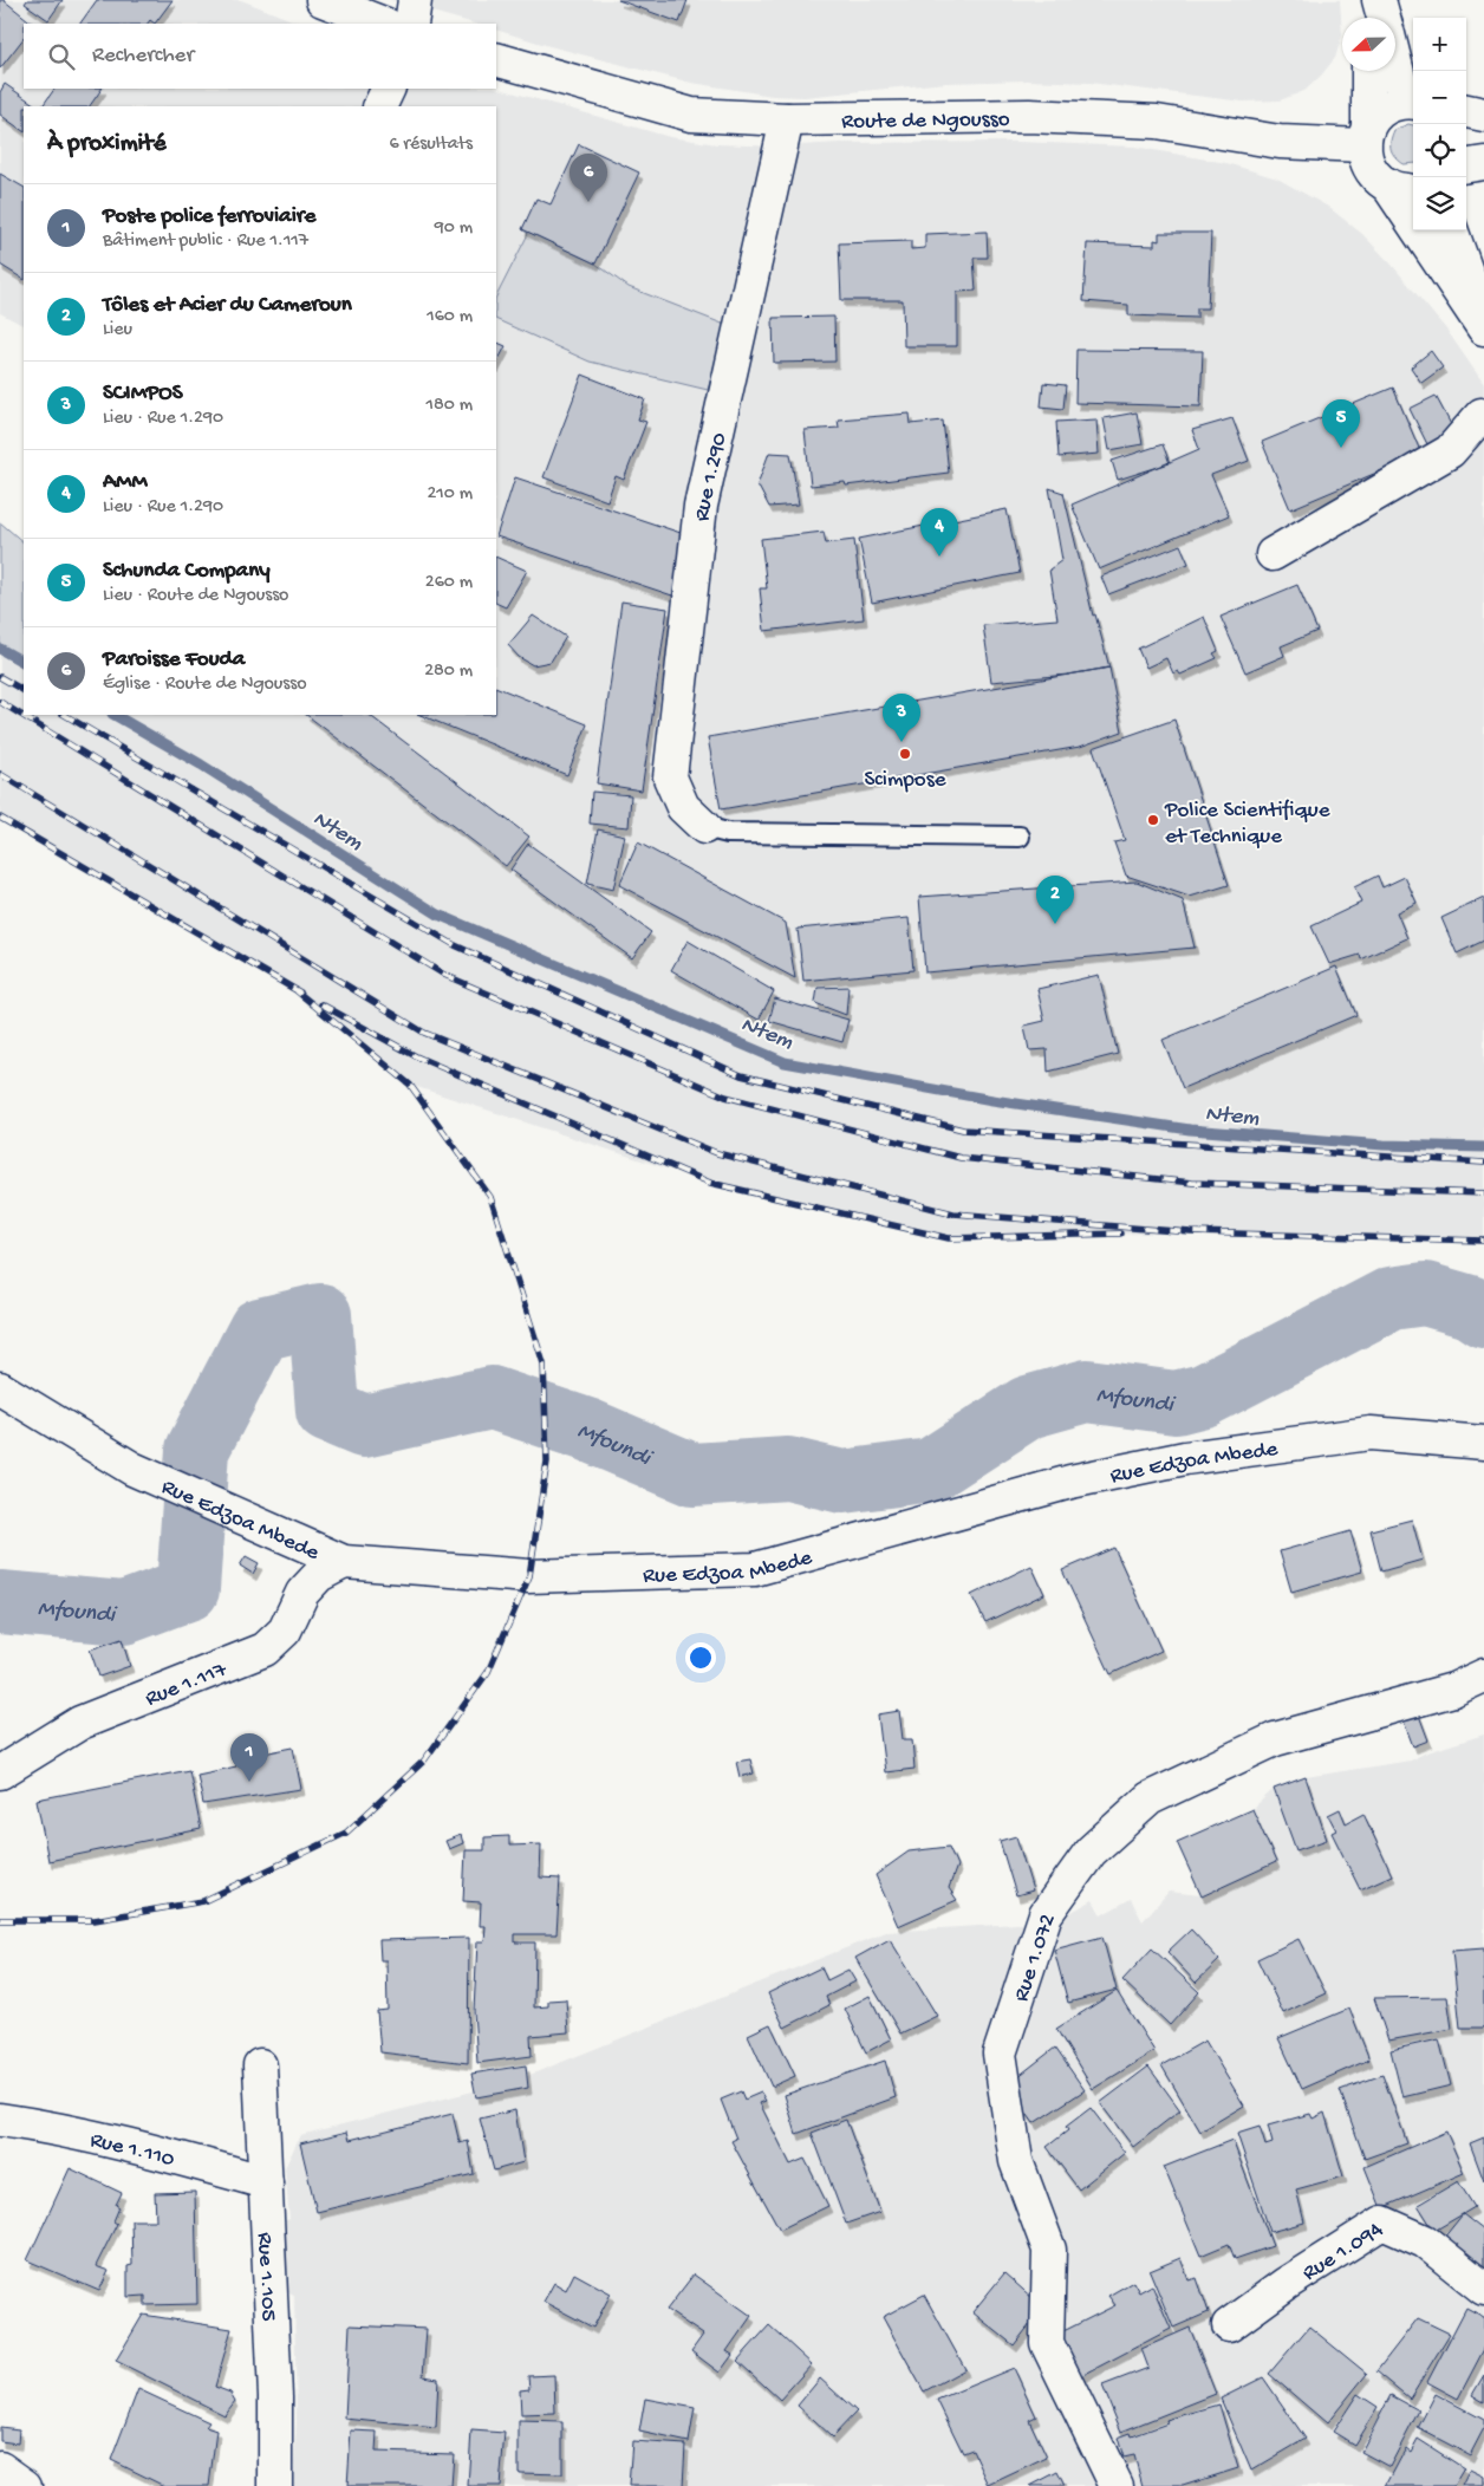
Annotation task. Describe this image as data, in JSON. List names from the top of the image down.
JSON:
{
  "streets": {
    "street": [
      "Route de Ngousso",
      "Rue 1.290",
      "Rue Edzoa Mbede",
      "Rue 1.117",
      "Rue 1.072",
      "Rue 1.110",
      "Rue 1.094",
      "Rue 1.105"
    ]
  },
  "crossings": [
    ["Route de Ngousso", "Rue 1.290"],
    ["Rue Edzoa Mbede", "Rue 1.117"],
    ["Rue 1.110", "Rue 1.105"]
  ],
  "water": ["Ntem", "Mfoundi"],
  "places": ["Scimpose", "Police Scientifique et Technique"],
  "north": "left",
  "page": {
    "map_buttons": ["+", "−"],
    "search": "Rechercher",
    "heading": ["À proximité", "6 résultats"],
    "pins": [
      "6",
      "5",
      "4",
      "3",
      "2",
      "1"
    ],
    "list": [
      {
        "mark": "1",
        "name": "Poste police ferroviaire",
        "note": "Bâtiment public · Rue 1.117",
        "value": "90 m"
      },
      {
        "mark": "2",
        "name": "Tôles et Acier du Cameroun",
        "note": "Lieu",
        "value": "160 m"
      },
      {
        "mark": "3",
        "name": "SCIMPOS",
        "note": "Lieu · Rue 1.290",
        "value": "180 m"
      },
      {
        "mark": "4",
        "name": "AMM",
        "note": "Lieu · Rue 1.290",
        "value": "210 m"
      },
      {
        "mark": "5",
        "name": "Schunda Company",
        "note": "Lieu · Route de Ngousso",
        "value": "260 m"
      },
      {
        "mark": "6",
        "name": "Paroisse Fouda",
        "note": "Église · Route de Ngousso",
        "value": "280 m"
      }
    ]
  }
}
